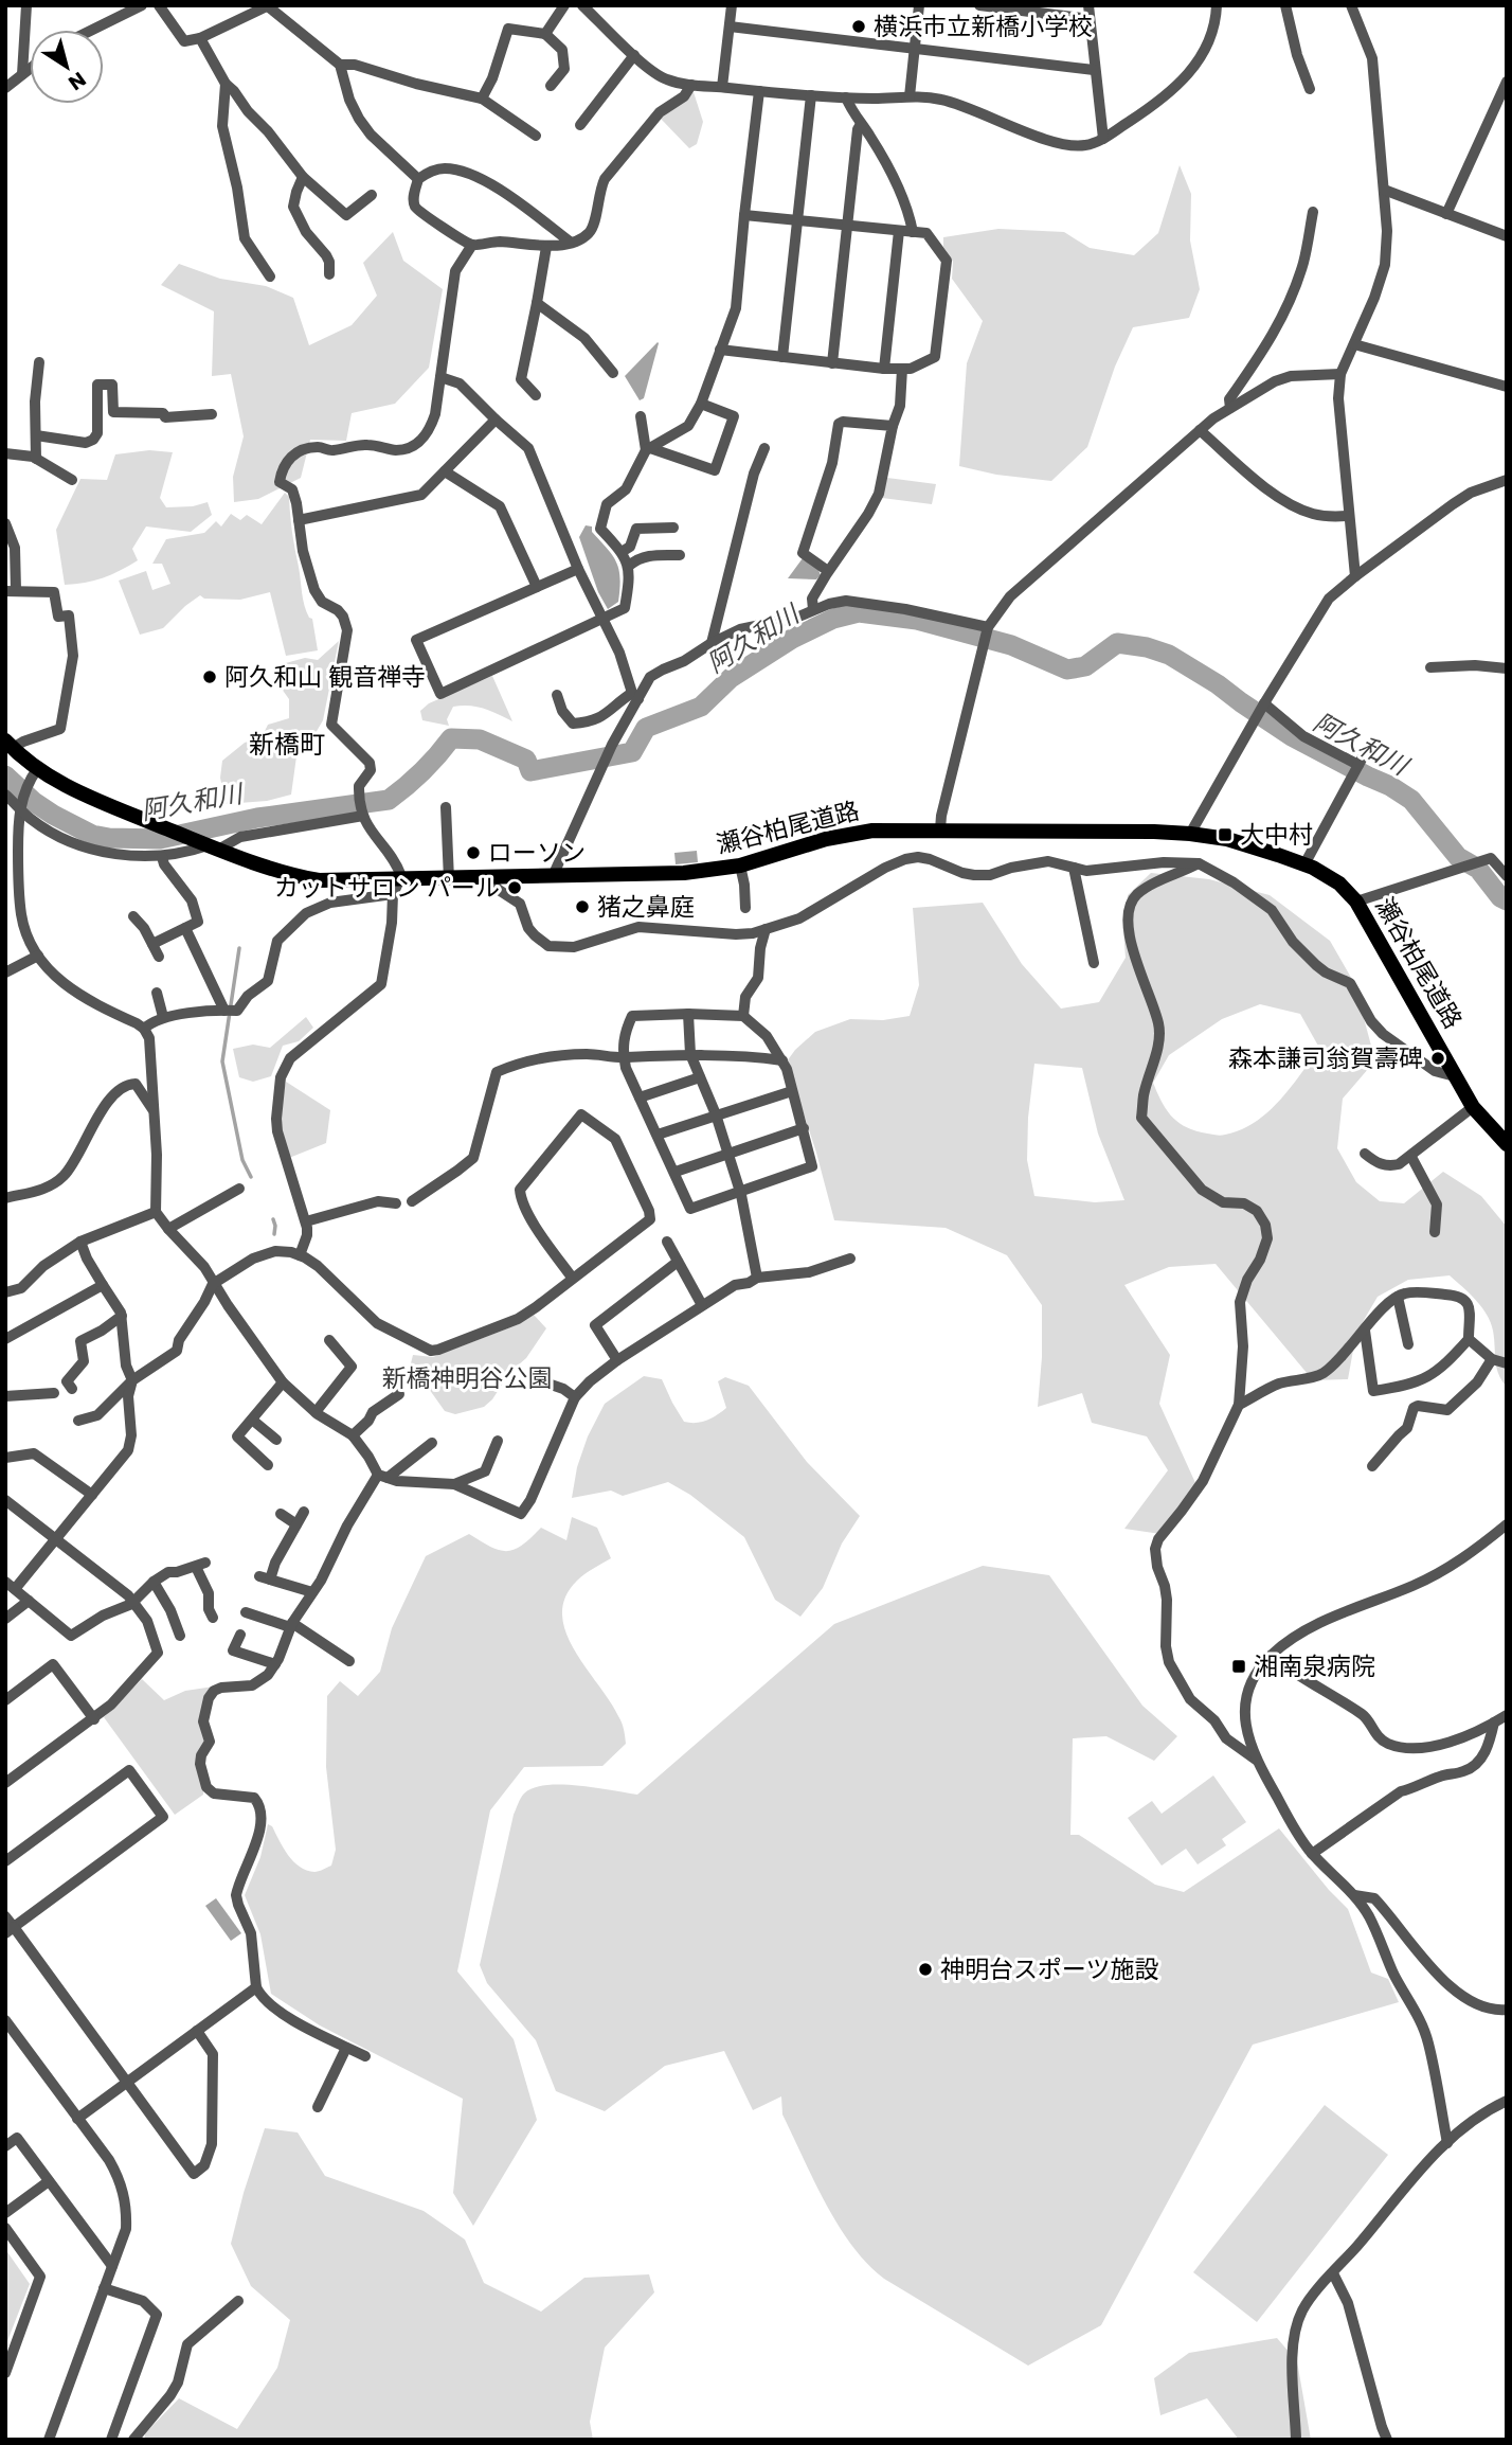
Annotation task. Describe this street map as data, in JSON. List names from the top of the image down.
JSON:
{
  "streets": {
    "main road": ["瀬谷柏尾道路"]
  },
  "districts": ["新橋町"],
  "water": ["阿久和川"],
  "parks": ["新橋神明谷公園"],
  "places": {
    "other": [
      "横浜市立新橋小学校",
      "阿久和山 観音禅寺",
      "ローソン",
      "カットサロン パール",
      "猪之鼻庭",
      "森本謙司翁賀壽碑",
      "神明台スポーツ施設"
    ],
    "transit": ["大中村", "湘南泉病院"]
  },
  "north": "bottom right"
}
